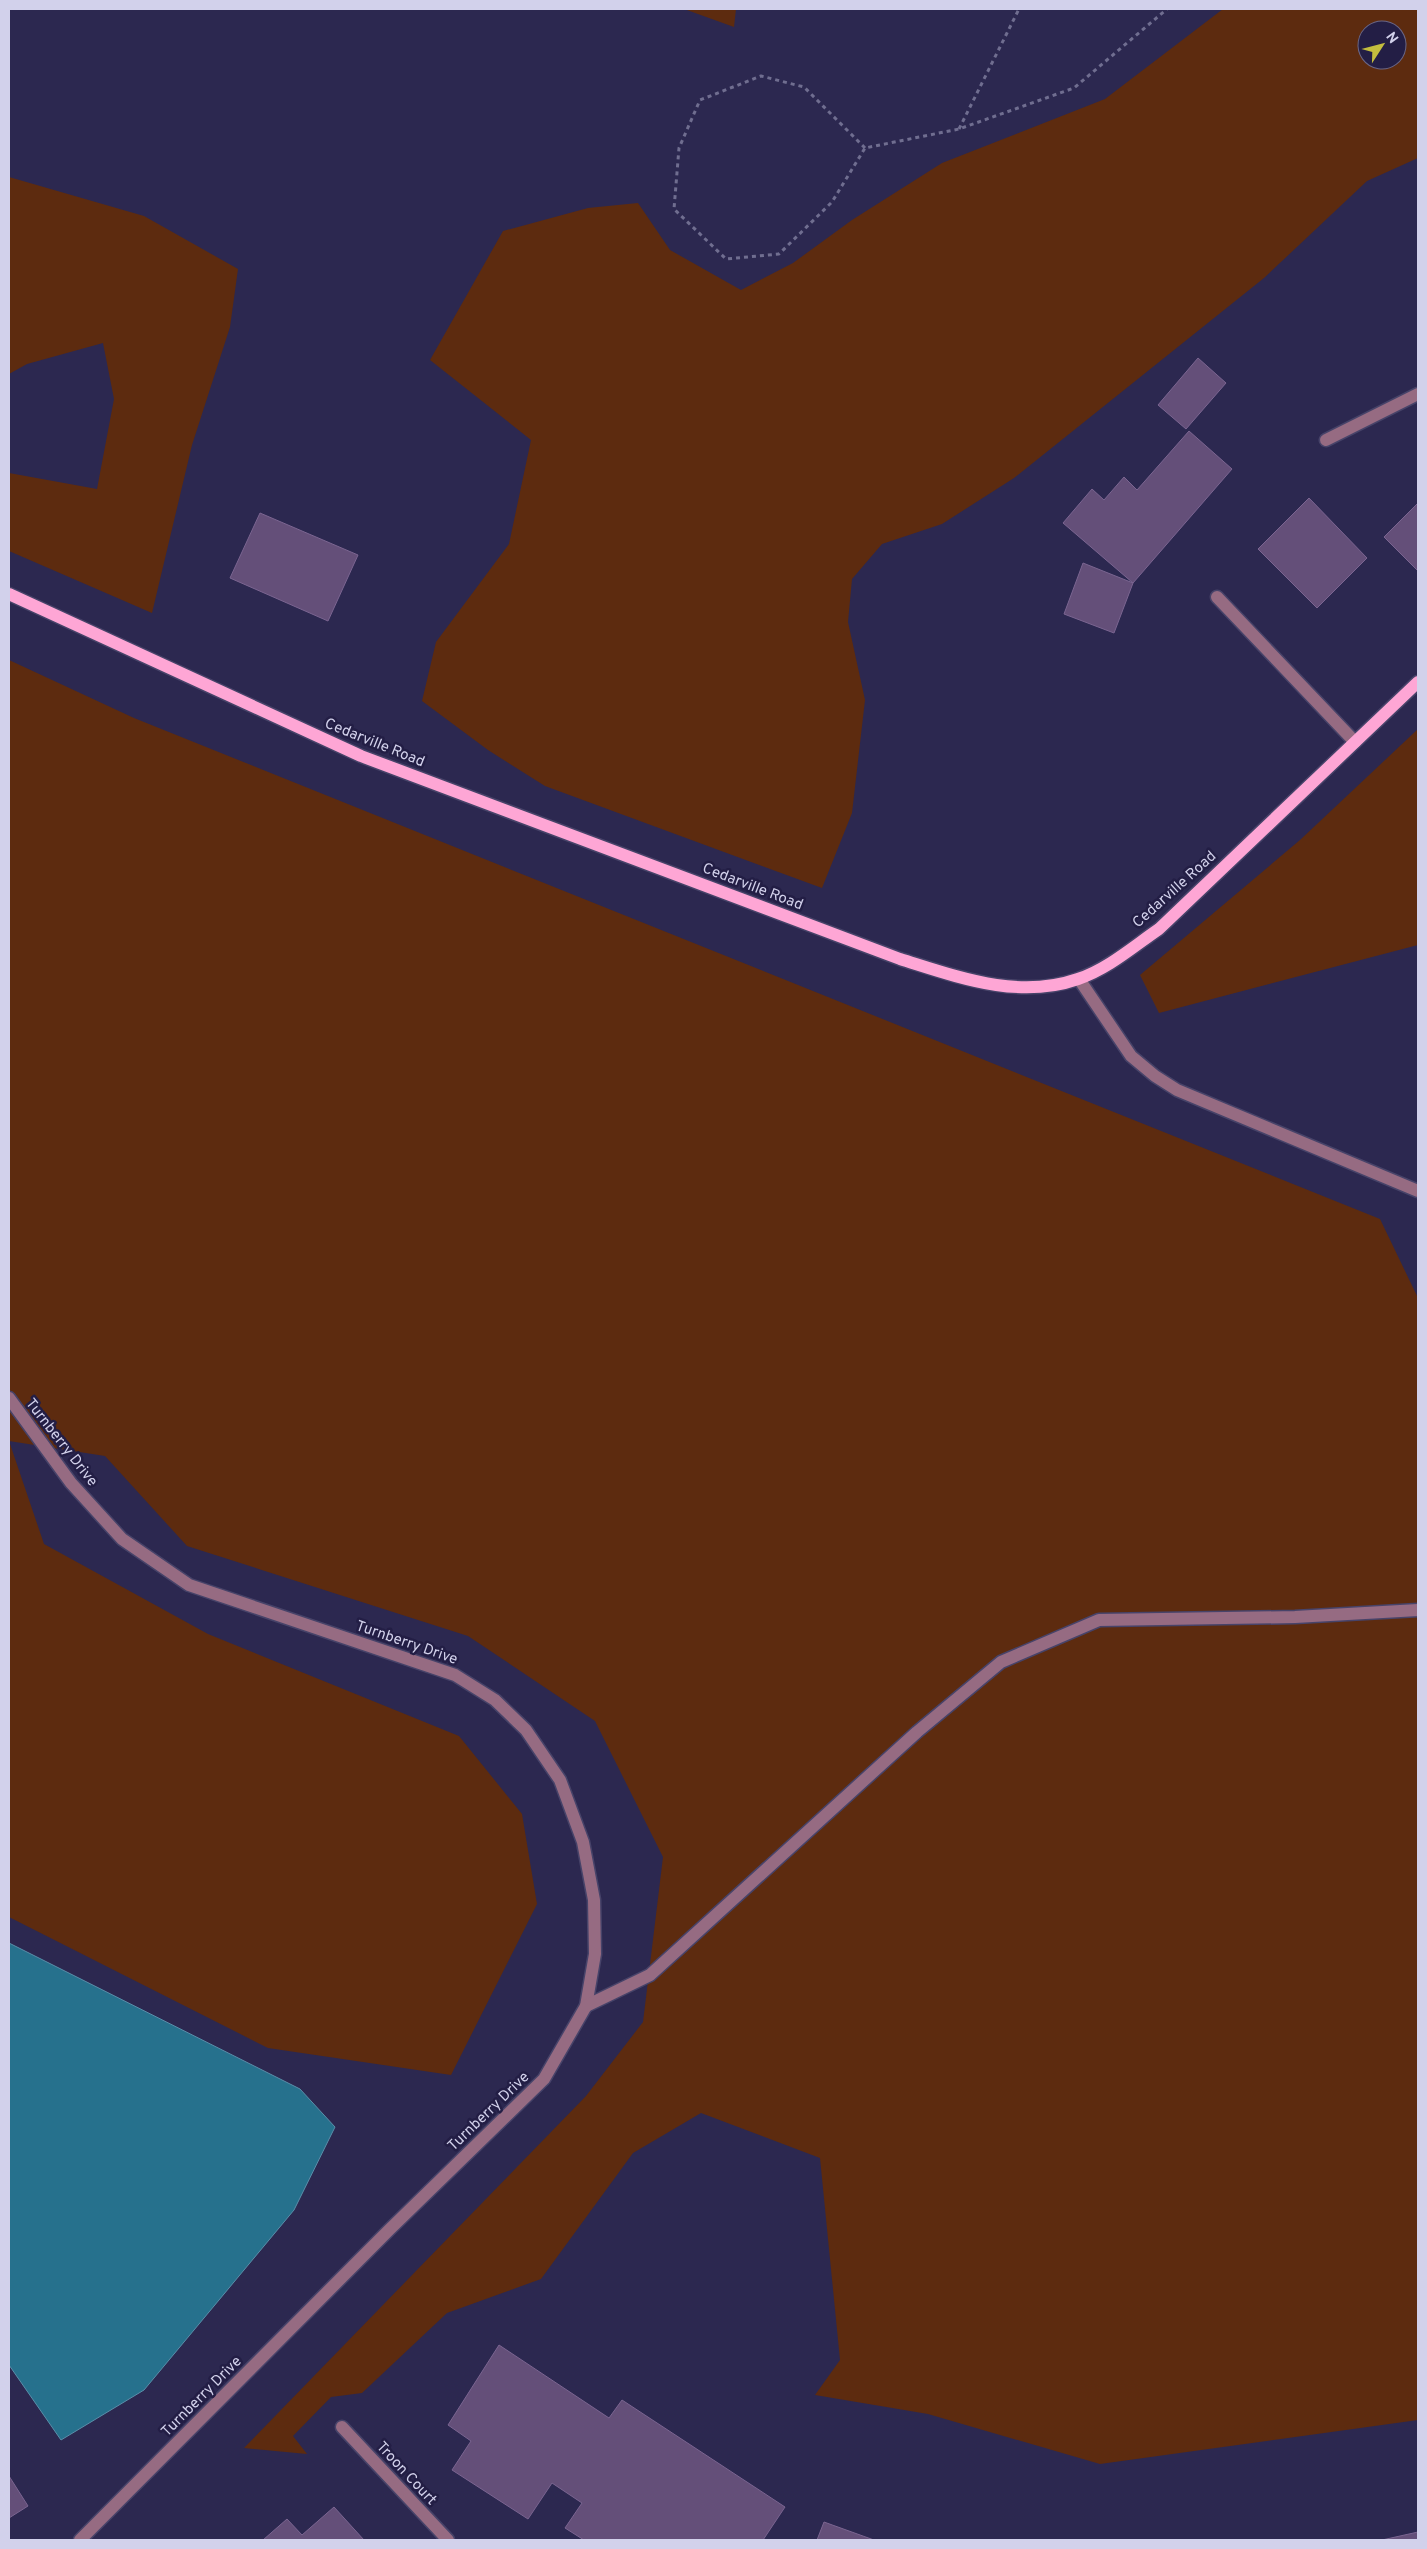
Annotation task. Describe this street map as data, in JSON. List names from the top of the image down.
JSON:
{
  "streets": {
    "main road": ["Cedarville Road"],
    "street": ["Turnberry Drive", "Troon Court"]
  },
  "north": "top right"
}
